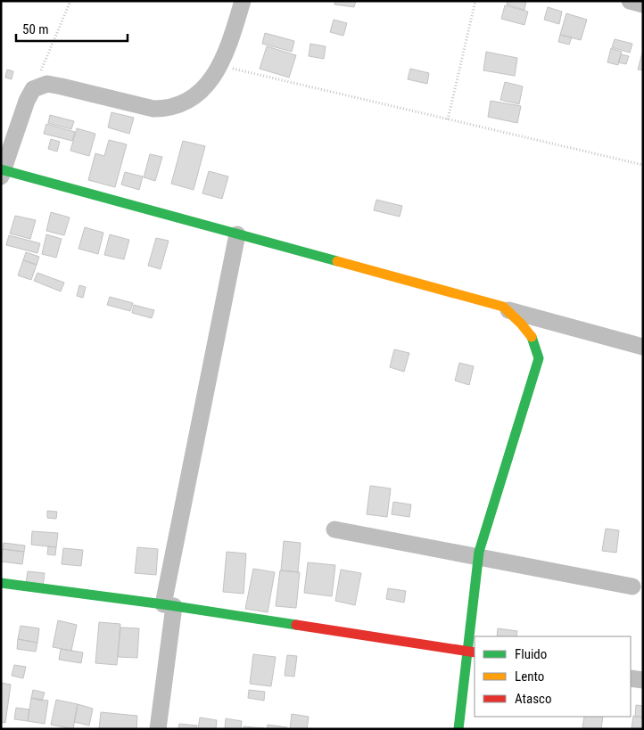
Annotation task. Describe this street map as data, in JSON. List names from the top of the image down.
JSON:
{
  "legend": ["Fluido", "Lento", "Atasco"],
  "scale_bar": "50 m"
}
